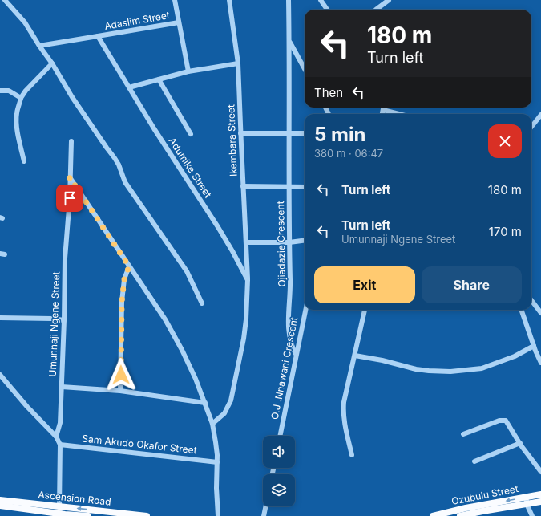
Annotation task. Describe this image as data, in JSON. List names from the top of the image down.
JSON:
{
  "streets": {
    "main road": ["Ozubulu Street", "Ascension Road"],
    "street": [
      "Adaslim Street",
      "Ikembara Street",
      "Adumike Street",
      "Ojiadazie Crescent",
      "Umunnaji Ngene Street",
      "O.J .Nnawani Crescent",
      "Sam Akudo Okafor Street"
    ]
  },
  "crossings": [
    ["Adaslim Street", "Adumike Street"],
    ["Ikembara Street", "Adumike Street"],
    ["Ojiadazie Crescent", "O.J .Nnawani Crescent"]
  ],
  "page": {
    "turn": ["180 m", "Turn left"],
    "then": "Then",
    "heading": ["5 min", "380 m · 06:47"],
    "list": [
      {
        "name": "Turn left",
        "value": "180 m"
      },
      {
        "name": "Turn left",
        "note": "Umunnaji Ngene Street",
        "value": "170 m"
      }
    ],
    "buttons": ["Exit", "Share"]
  }
}
